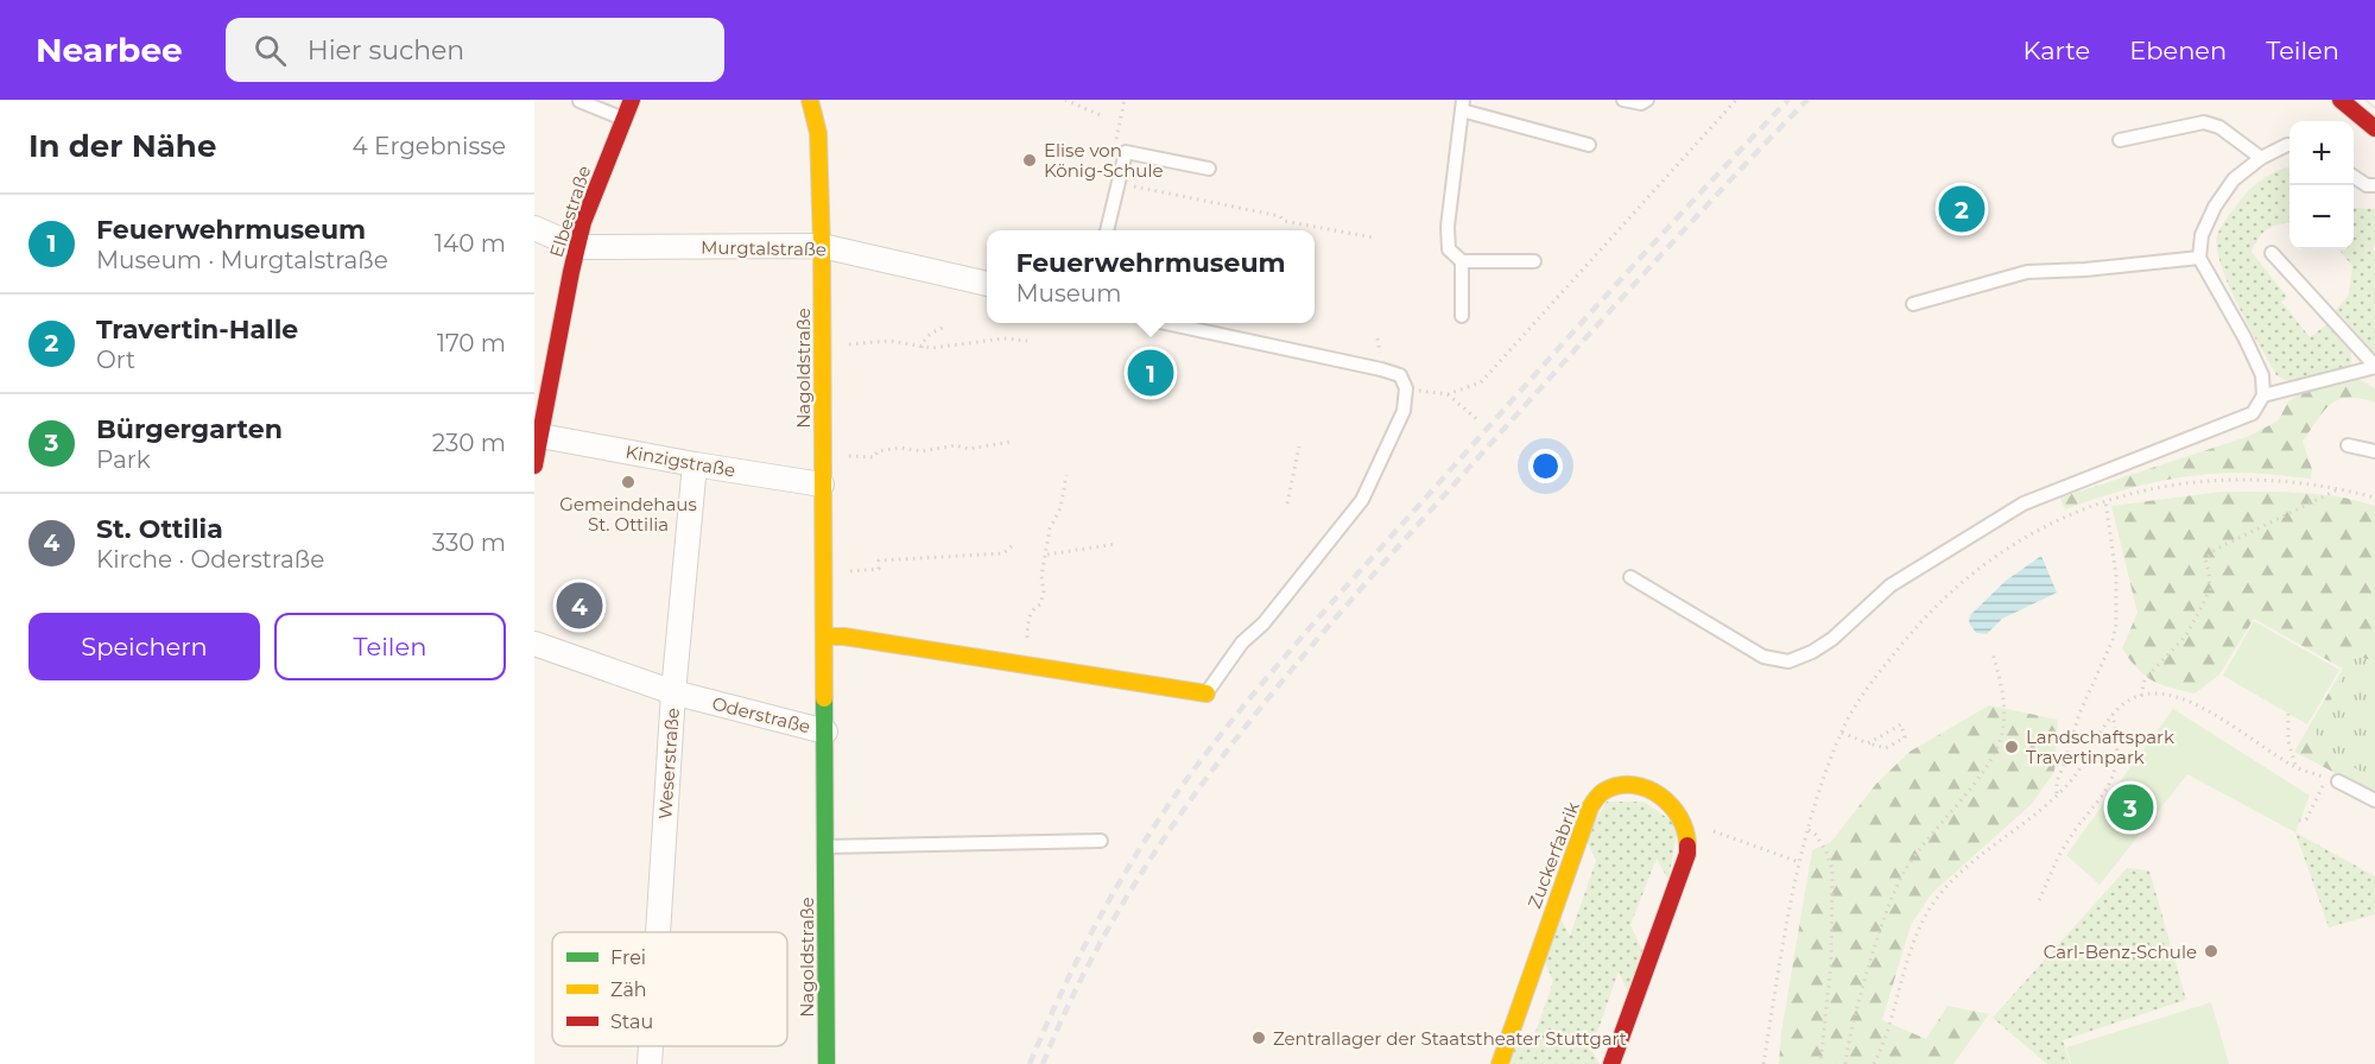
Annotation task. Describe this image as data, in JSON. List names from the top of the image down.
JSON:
{
  "streets": {
    "street": [
      "Elbestraße",
      "Murgtalstraße",
      "Nagoldstraße",
      "Kinzigstraße",
      "Oderstraße",
      "Weserstraße",
      "Zuckerfabrik"
    ]
  },
  "crossings": [
    ["Elbestraße", "Murgtalstraße"],
    ["Elbestraße", "Kinzigstraße"],
    ["Murgtalstraße", "Nagoldstraße"],
    ["Nagoldstraße", "Kinzigstraße"],
    ["Nagoldstraße", "Oderstraße"],
    ["Kinzigstraße", "Weserstraße"],
    ["Oderstraße", "Weserstraße"]
  ],
  "places": [
    "Elise von König-Schule",
    "Gemeindehaus St. Ottilia",
    "Landschaftspark Travertinpark",
    "Carl-Benz-Schule",
    "Zentrallager der Staatstheater Stuttgart"
  ],
  "legend": ["Frei", "Zäh", "Stau"],
  "page": {
    "header": "Nearbee",
    "search": "Hier suchen",
    "nav": ["Karte", "Ebenen", "Teilen"],
    "heading": ["In der Nähe", "4 Ergebnisse"],
    "map_buttons": ["+", "−"],
    "pins": [
      "2",
      "1",
      "4",
      "3"
    ],
    "list": [
      {
        "mark": "1",
        "name": "Feuerwehrmuseum",
        "note": "Museum · Murgtalstraße",
        "value": "140 m"
      },
      {
        "mark": "2",
        "name": "Travertin-Halle",
        "note": "Ort",
        "value": "170 m"
      },
      {
        "mark": "3",
        "name": "Bürgergarten",
        "note": "Park",
        "value": "230 m"
      },
      {
        "mark": "4",
        "name": "St. Ottilia",
        "note": "Kirche · Oderstraße",
        "value": "330 m"
      }
    ],
    "popup": ["Feuerwehrmuseum", "Museum"],
    "buttons": ["Speichern", "Teilen"]
  }
}
